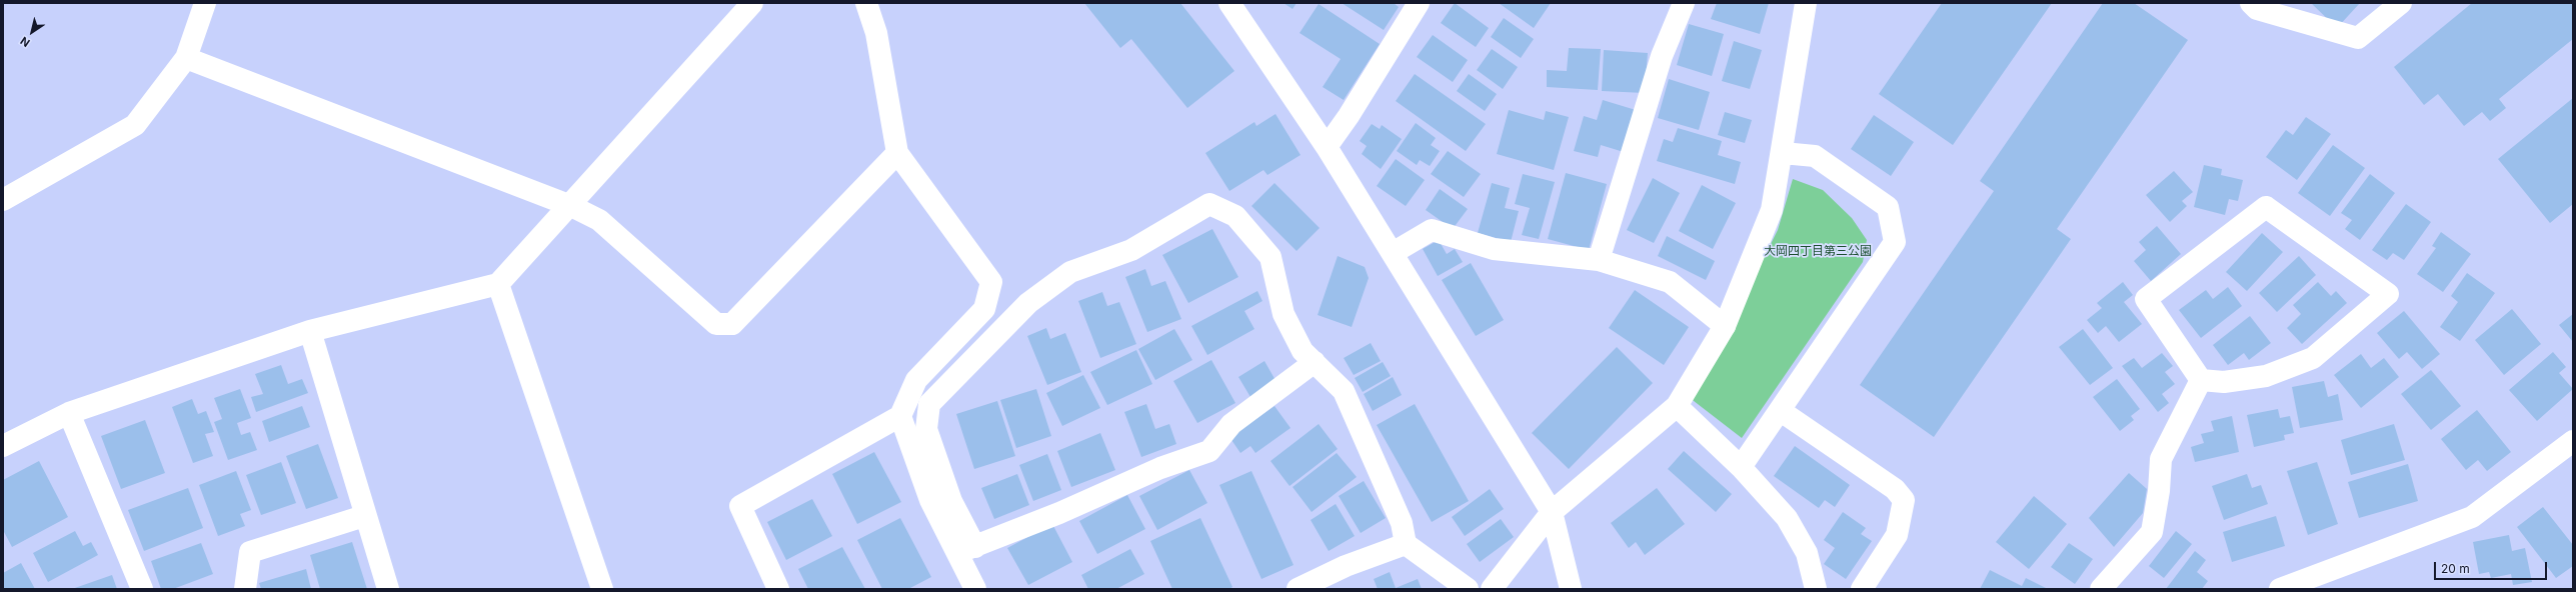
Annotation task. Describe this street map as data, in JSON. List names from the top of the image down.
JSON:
{
  "parks": ["大岡四丁目第三公園"],
  "scale_bar": "20 m",
  "north": "bottom left"
}
